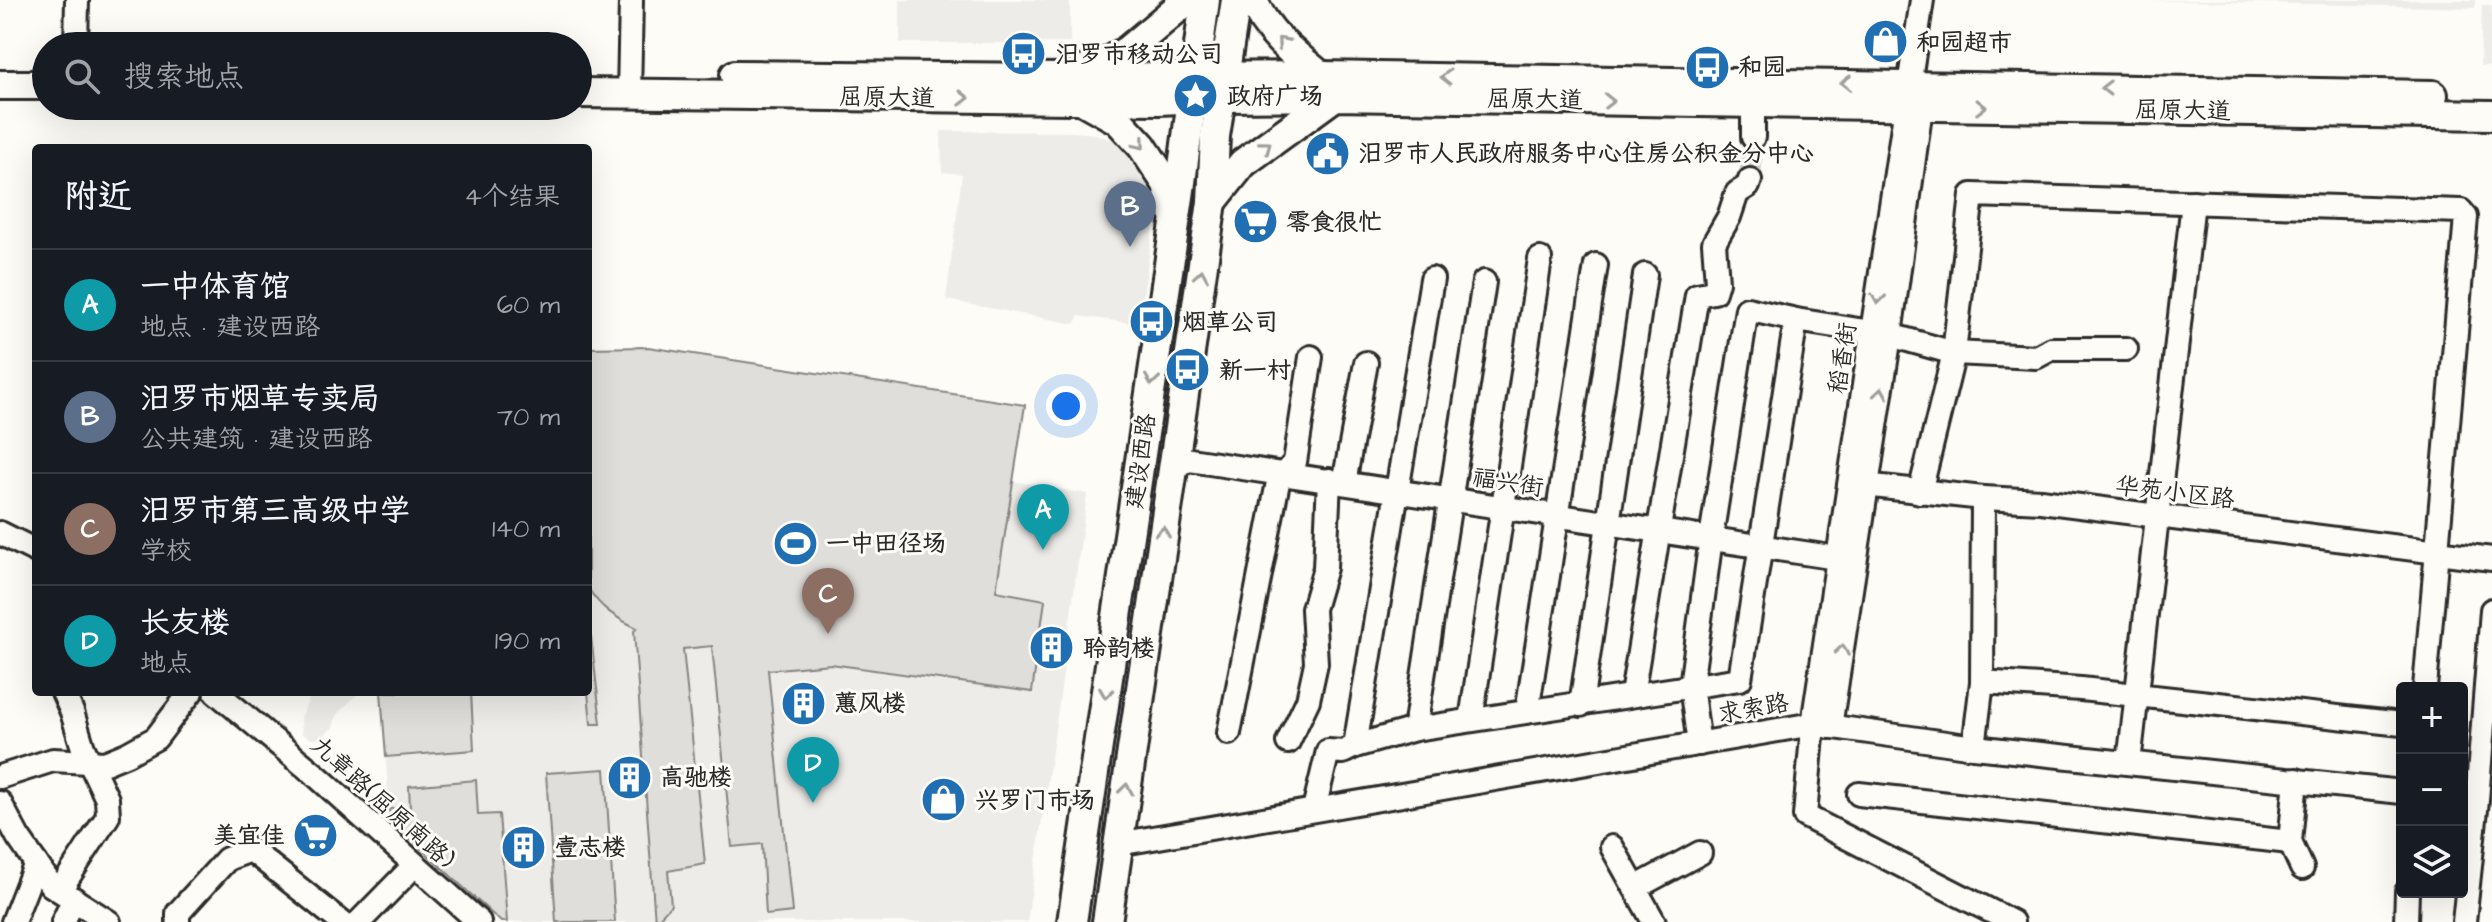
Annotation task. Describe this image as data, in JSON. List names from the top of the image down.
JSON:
{
  "streets": {
    "main road": ["屈原大道", "建设西路"],
    "street": [
      "稻香街",
      "福兴街",
      "华苑小区路",
      "求索路",
      "九章路(屈原南路)"
    ]
  },
  "crossings": [
    ["屈原大道", "稻香街"],
    ["屈原大道", "建设西路"],
    ["稻香街", "福兴街"],
    ["稻香街", "华苑小区路"],
    ["稻香街", "求索路"],
    ["建设西路", "福兴街"],
    ["建设西路", "求索路"]
  ],
  "places": {
    "shop": ["和园超市", "兴罗门市场"],
    "bus stop": [
      "汨罗市移动公司",
      "和园",
      "烟草公司",
      "新一村"
    ],
    "place": ["政府广场"],
    "public building": ["汨罗市人民政府服务中心住房公积金分中心"],
    "supermarket": ["零食很忙", "美宜佳"],
    "sports": ["一中田径场"],
    "building": [
      "聆韵楼",
      "蕙风楼",
      "高驰楼",
      "壹志楼"
    ]
  },
  "page": {
    "search": "搜索地点",
    "heading": ["附近", "4个结果"],
    "pins": [
      "B",
      "A",
      "C",
      "D"
    ],
    "list": [
      {
        "mark": "A",
        "name": "一中体育馆",
        "note": "地点 · 建设西路",
        "value": "60 m"
      },
      {
        "mark": "B",
        "name": "汨罗市烟草专卖局",
        "note": "公共建筑 · 建设西路",
        "value": "70 m"
      },
      {
        "mark": "C",
        "name": "汨罗市第三高级中学",
        "note": "学校",
        "value": "140 m"
      },
      {
        "mark": "D",
        "name": "长友楼",
        "note": "地点",
        "value": "190 m"
      }
    ],
    "map_buttons": ["+", "−"]
  }
}
